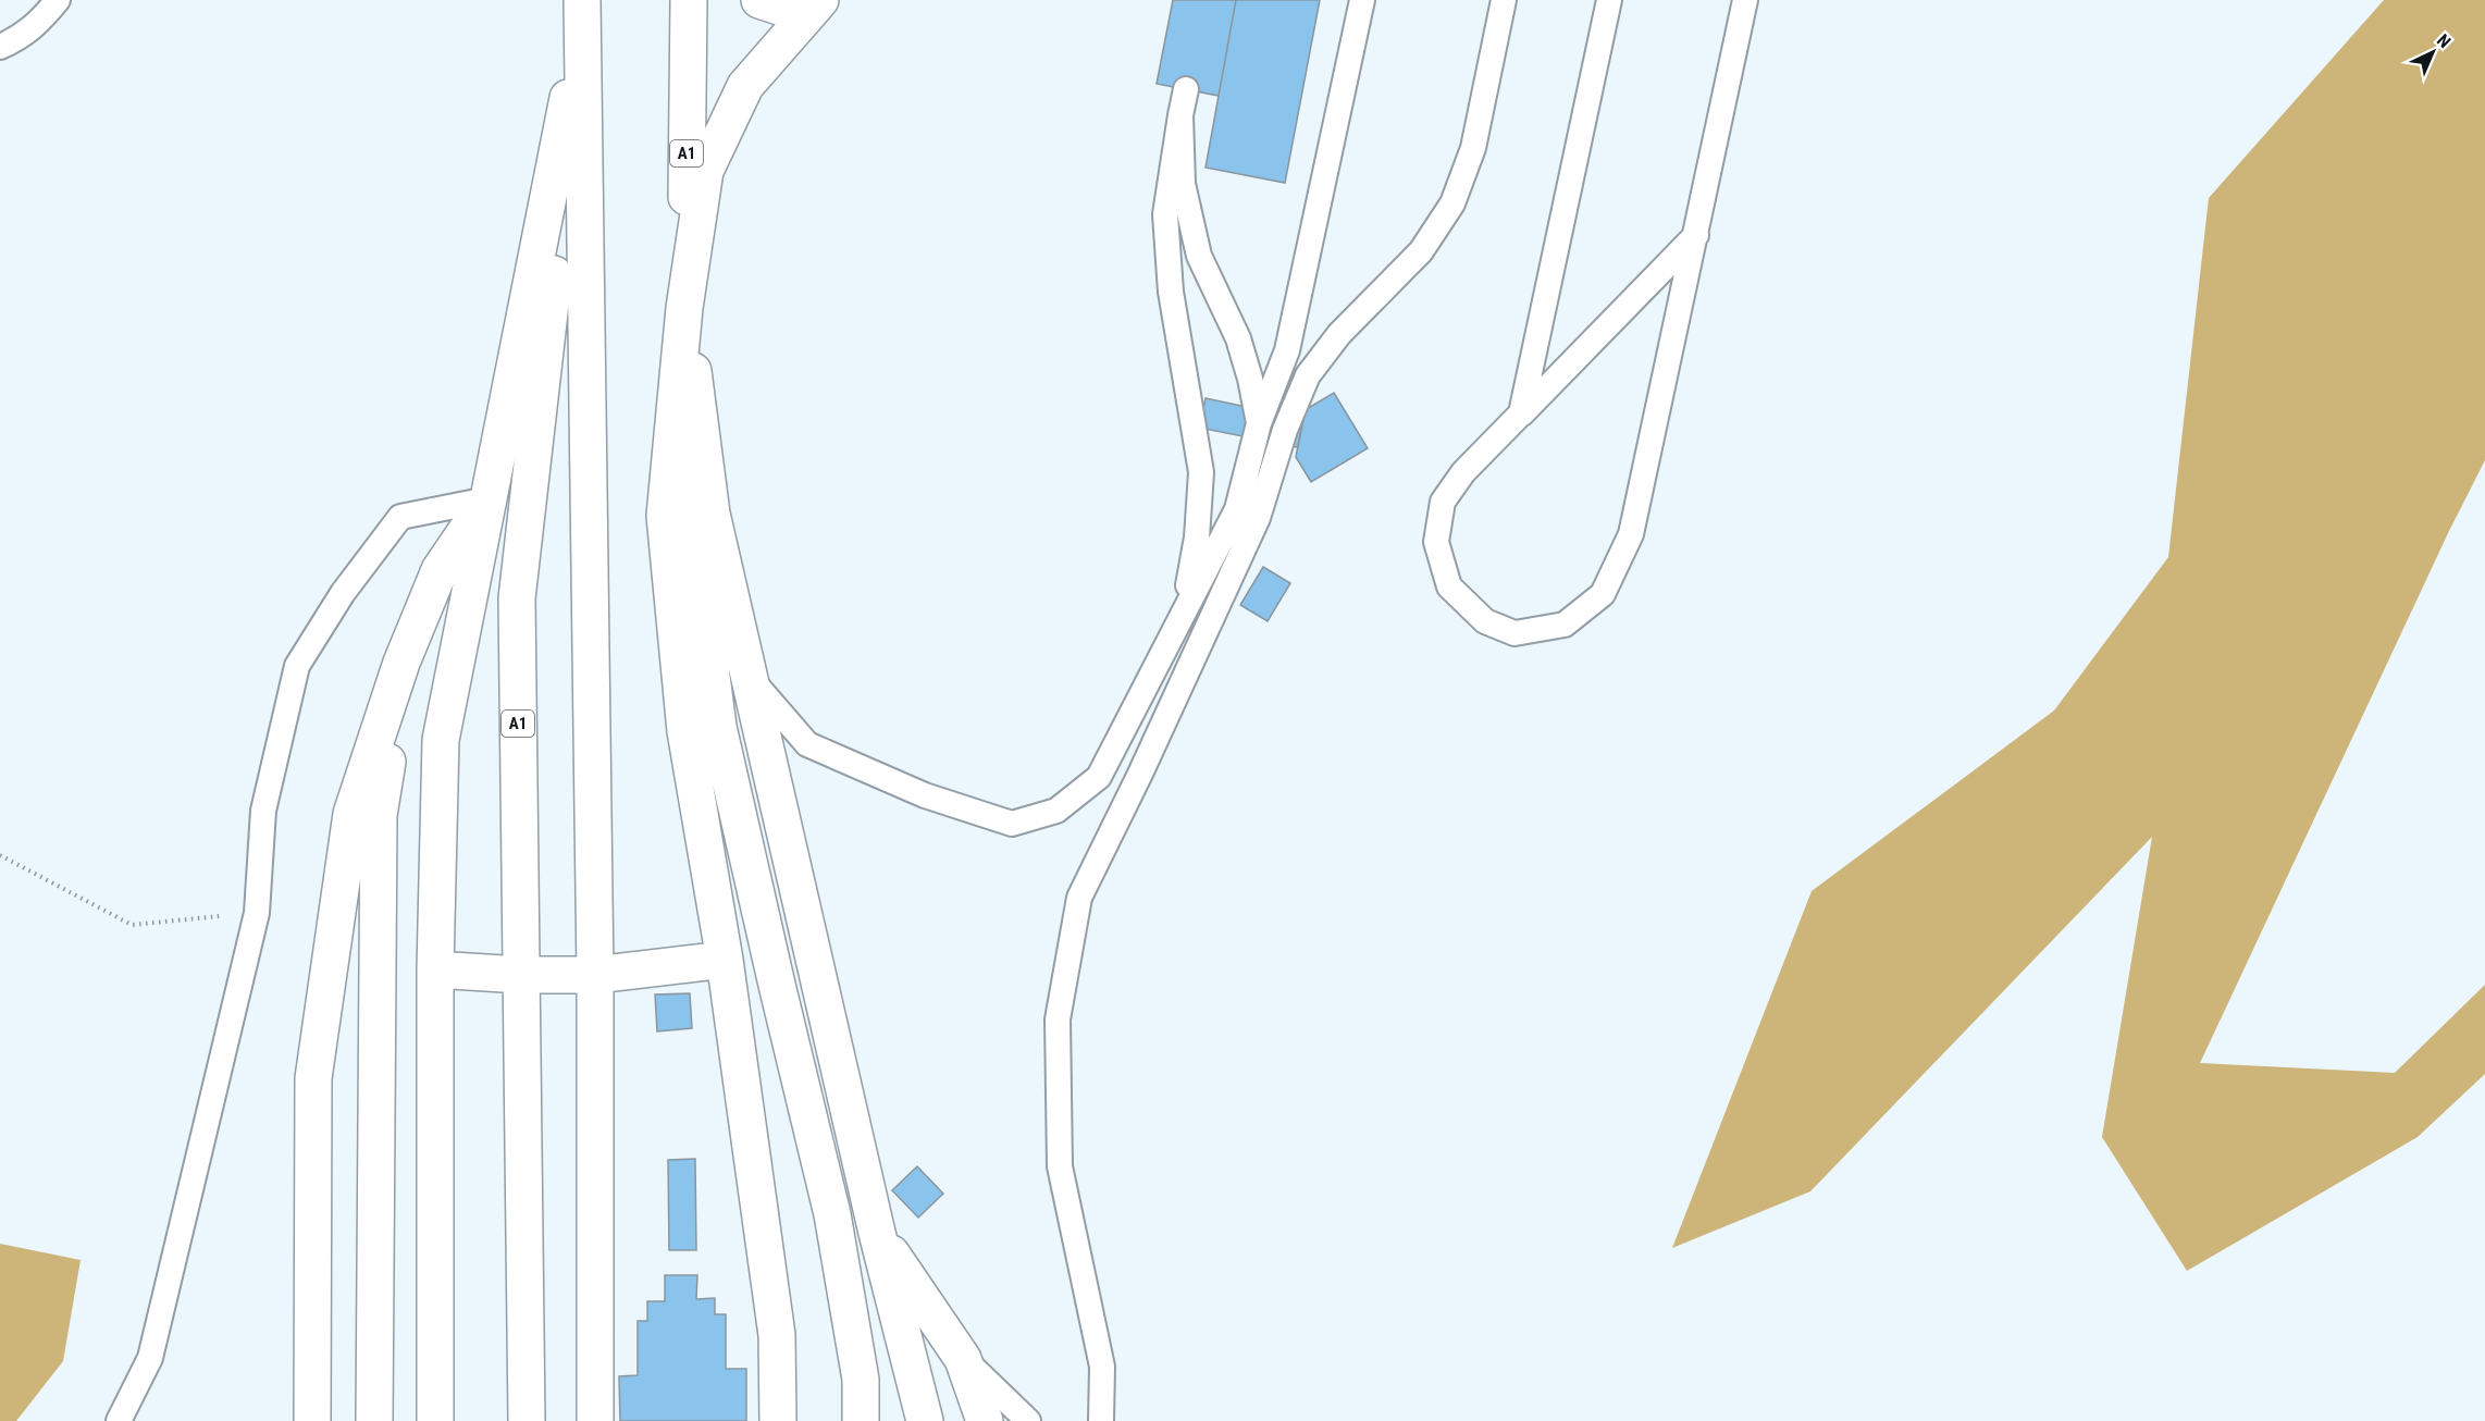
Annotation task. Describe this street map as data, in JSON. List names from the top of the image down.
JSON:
{
  "streets": {
    "highway": ["A1"]
  },
  "north": "top right"
}
